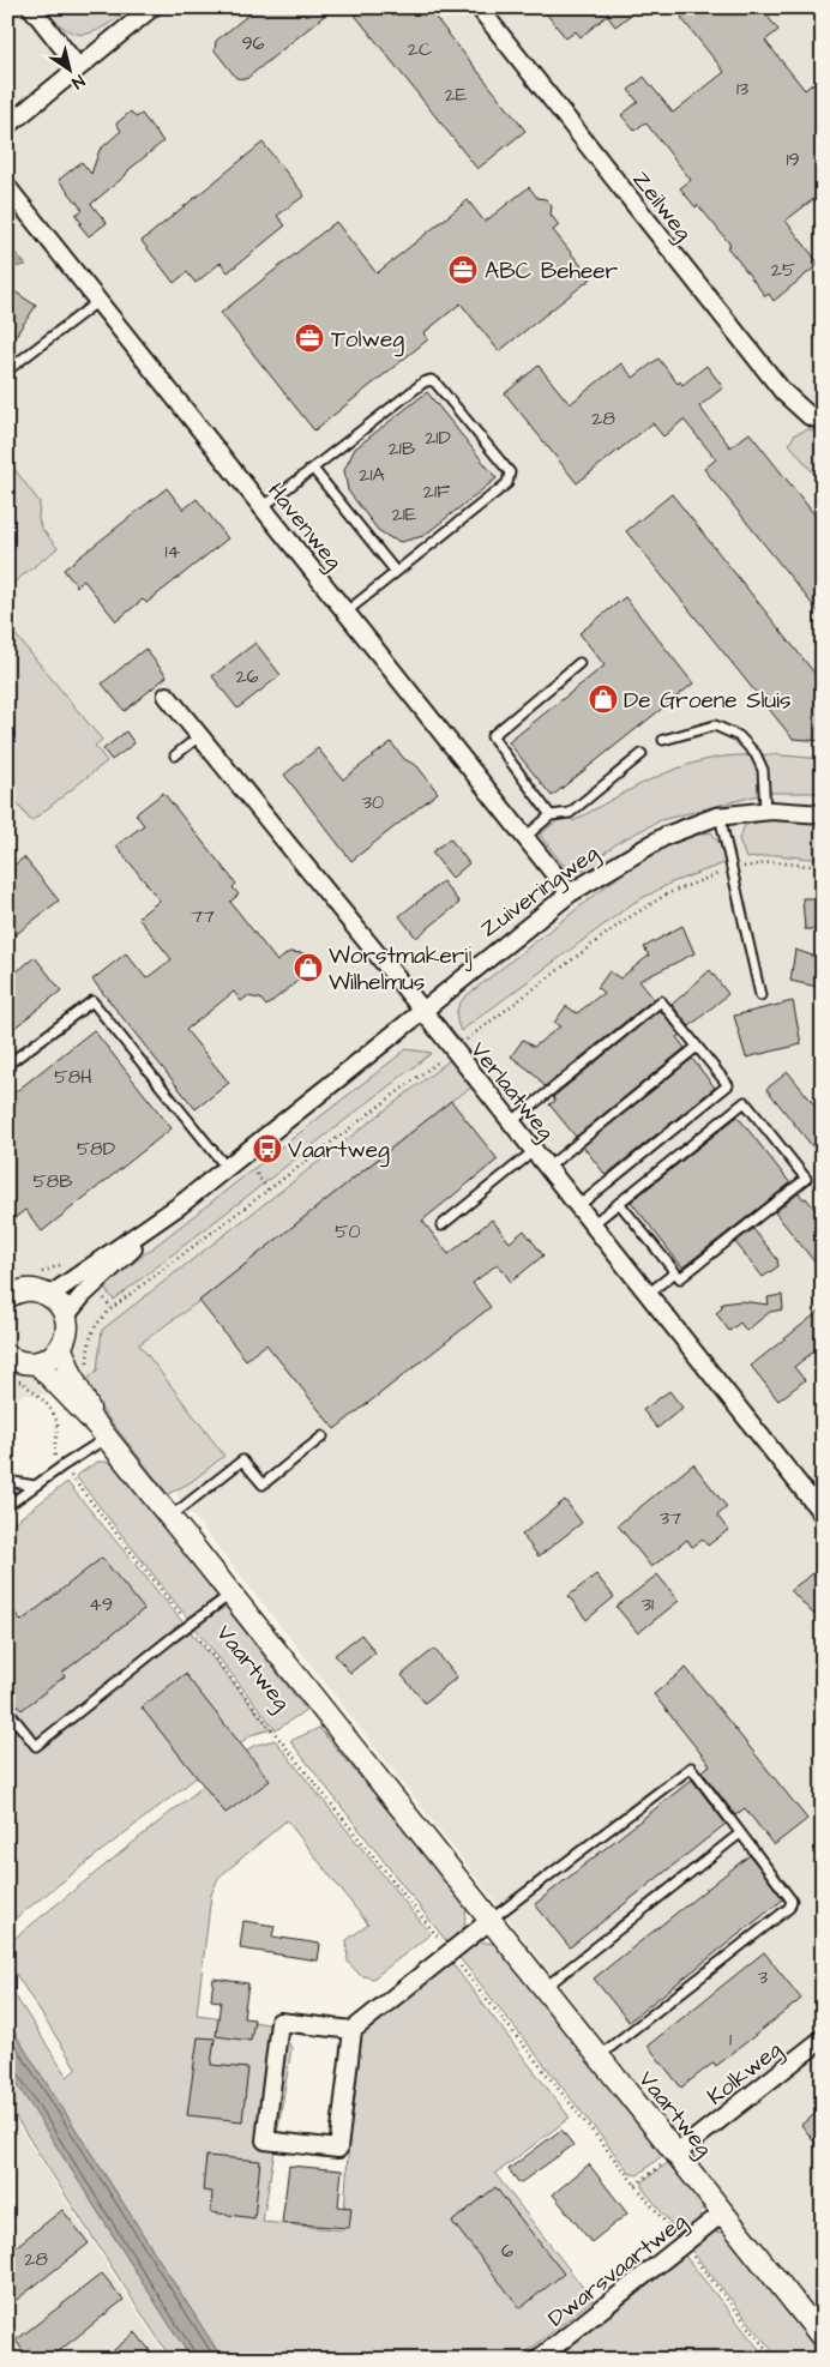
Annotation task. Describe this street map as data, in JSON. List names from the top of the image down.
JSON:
{
  "streets": {
    "street": [
      "Zeilweg",
      "Havenweg",
      "Zuiveringweg",
      "Verlaatweg",
      "Vaartweg",
      "Kolkweg",
      "Dwarsvaartweg"
    ]
  },
  "crossings": [
    ["Havenweg", "Zuiveringweg"],
    ["Zuiveringweg", "Verlaatweg"],
    ["Vaartweg", "Kolkweg"],
    ["Vaartweg", "Dwarsvaartweg"]
  ],
  "places": {
    "office": ["ABC Beheer", "Tolweg"],
    "shop": ["De Groene Sluis", "Worstmakerij Wilhelmus"],
    "bus stop": ["Vaartweg"]
  },
  "house_numbers": [
    "96",
    "2C",
    "13",
    "2E",
    "19",
    "25",
    "28",
    "21D",
    "21B",
    "21A",
    "21F",
    "21E",
    "14",
    "26",
    "30",
    "77",
    "58H",
    "58D",
    "58B",
    "50",
    "37",
    "49",
    "31",
    "3",
    "1",
    "6",
    "28"
  ],
  "north": "bottom right"
}
